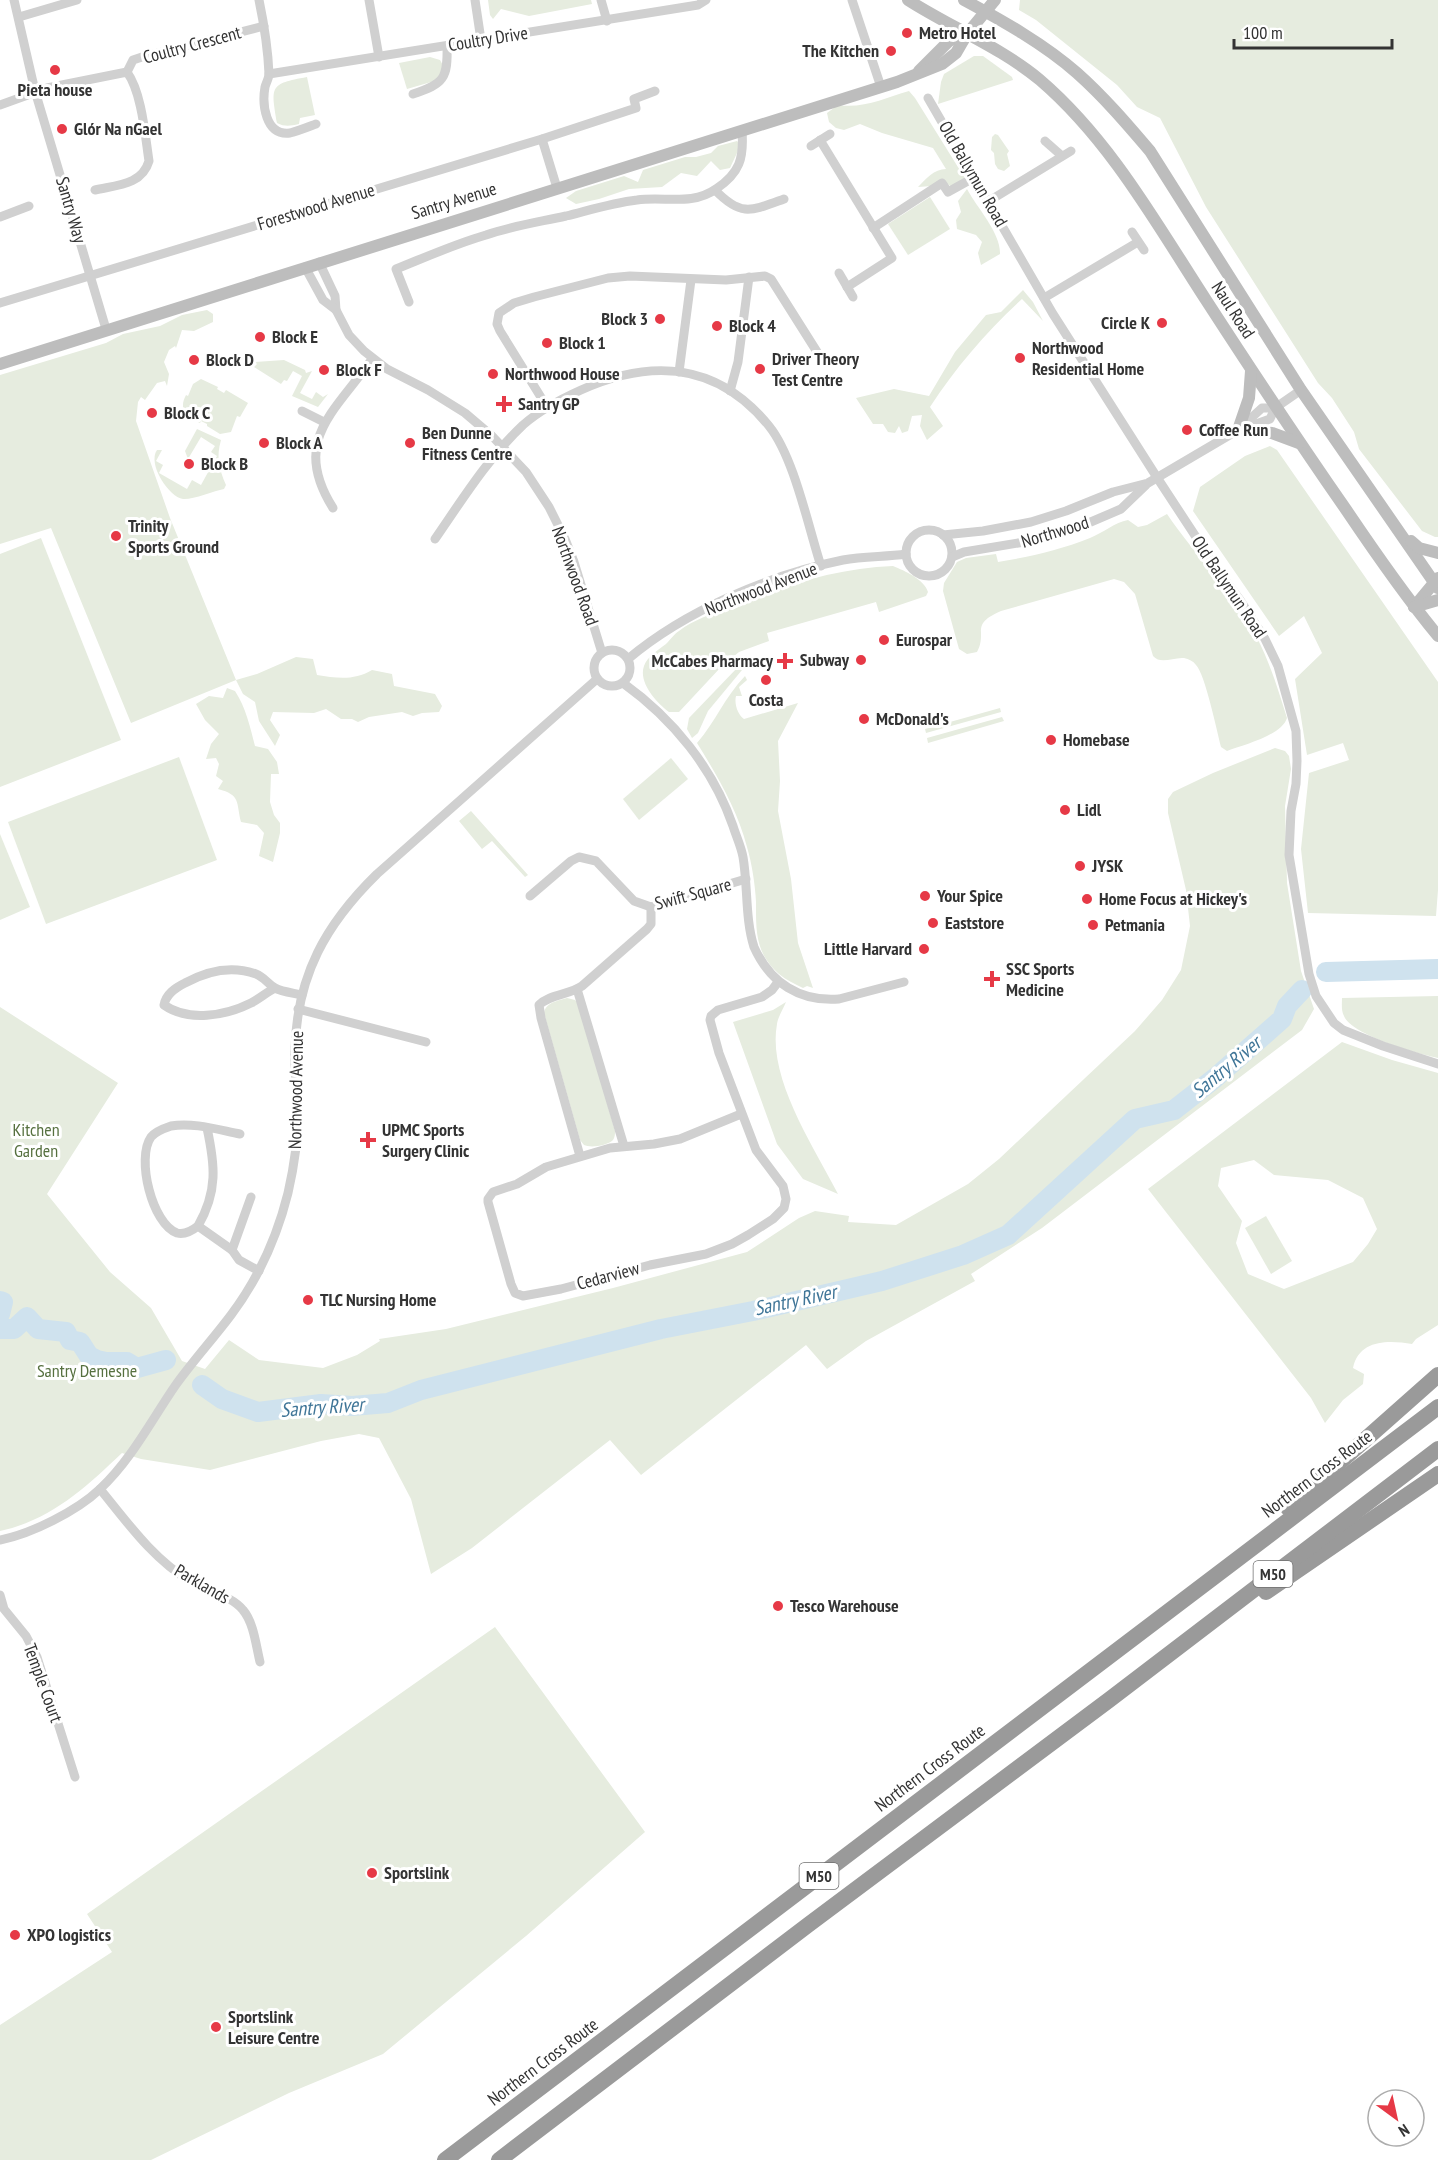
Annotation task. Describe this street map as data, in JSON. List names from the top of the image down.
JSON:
{
  "streets": {
    "highway": ["Northern Cross Route", "M50"],
    "main road": ["Santry Avenue", "Naul Road"],
    "street": [
      "Coultry Drive",
      "Coultry Crescent",
      "Old Ballymun Road",
      "Forestwood Avenue",
      "Santry Way",
      "Northwood",
      "Northwood Road",
      "Northwood Avenue",
      "Swift Square",
      "Cedarview",
      "Parklands",
      "Temple Court"
    ]
  },
  "crossings": [
    ["Coultry Crescent", "Santry Way"],
    ["Old Ballymun Road", "Northwood"],
    ["Santry Avenue", "Santry Way"],
    ["Santry Avenue", "Naul Road"],
    ["Santry Avenue", "Northwood Road"],
    ["Forestwood Avenue", "Santry Way"],
    ["Naul Road", "Northwood"],
    ["Northwood", "Northwood Avenue"],
    ["Northwood Road", "Northwood Avenue"],
    ["Northwood Avenue", "Parklands"]
  ],
  "water": ["Santry River"],
  "parks": ["Kitchen Garden", "Santry Demesne"],
  "places": {
    "other": [
      "Metro Hotel",
      "The Kitchen",
      "Pieta house",
      "Glór Na nGael",
      "Block 3",
      "Circle K",
      "Block 4",
      "Block E",
      "Block 1",
      "Northwood Residential Home",
      "Block D",
      "Driver Theory Test Centre",
      "Block F",
      "Northwood House",
      "Block C",
      "Coffee Run",
      "Block A",
      "Ben Dunne Fitness Centre",
      "Block B",
      "Trinity Sports Ground",
      "Eurospar",
      "Subway",
      "Costa",
      "McDonald's",
      "Homebase",
      "Lidl",
      "JYSK",
      "Your Spice",
      "Home Focus at Hickey's",
      "Eaststore",
      "Petmania",
      "Little Harvard",
      "TLC Nursing Home",
      "Tesco Warehouse",
      "Sportslink",
      "XPO logistics",
      "Sportslink Leisure Centre"
    ],
    "health": [
      "Santry GP",
      "McCabes Pharmacy",
      "SSC Sports Medicine",
      "UPMC Sports Surgery Clinic"
    ]
  },
  "scale_bar": "100 m",
  "north": "bottom right"
}
